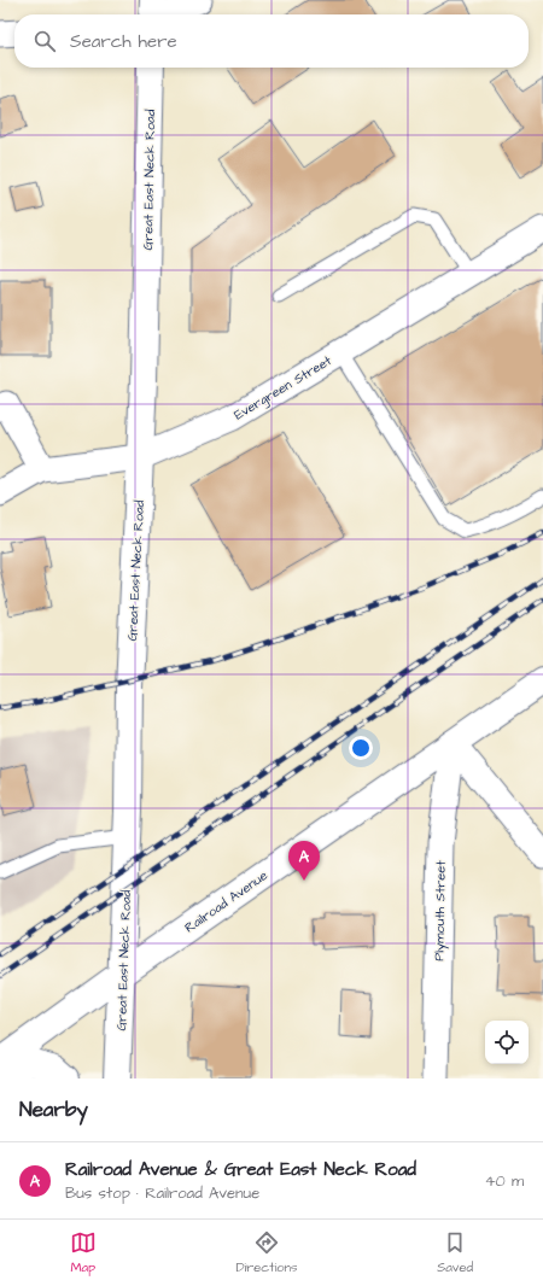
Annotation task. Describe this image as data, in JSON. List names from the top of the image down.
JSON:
{
  "streets": {
    "main road": ["Great East Neck Road", "Railroad Avenue"],
    "street": ["Evergreen Street", "Plymouth Street"]
  },
  "crossings": [
    ["Great East Neck Road", "Evergreen Street"],
    ["Great East Neck Road", "Railroad Avenue"],
    ["Railroad Avenue", "Plymouth Street"]
  ],
  "page": {
    "search": "Search here",
    "pins": "A",
    "heading": "Nearby",
    "list": [
      {
        "mark": "A",
        "name": "Railroad Avenue & Great East Neck Road",
        "note": "Bus stop · Railroad Avenue",
        "value": "40 m"
      }
    ],
    "nav": ["Map", "Directions", "Saved"]
  }
}
